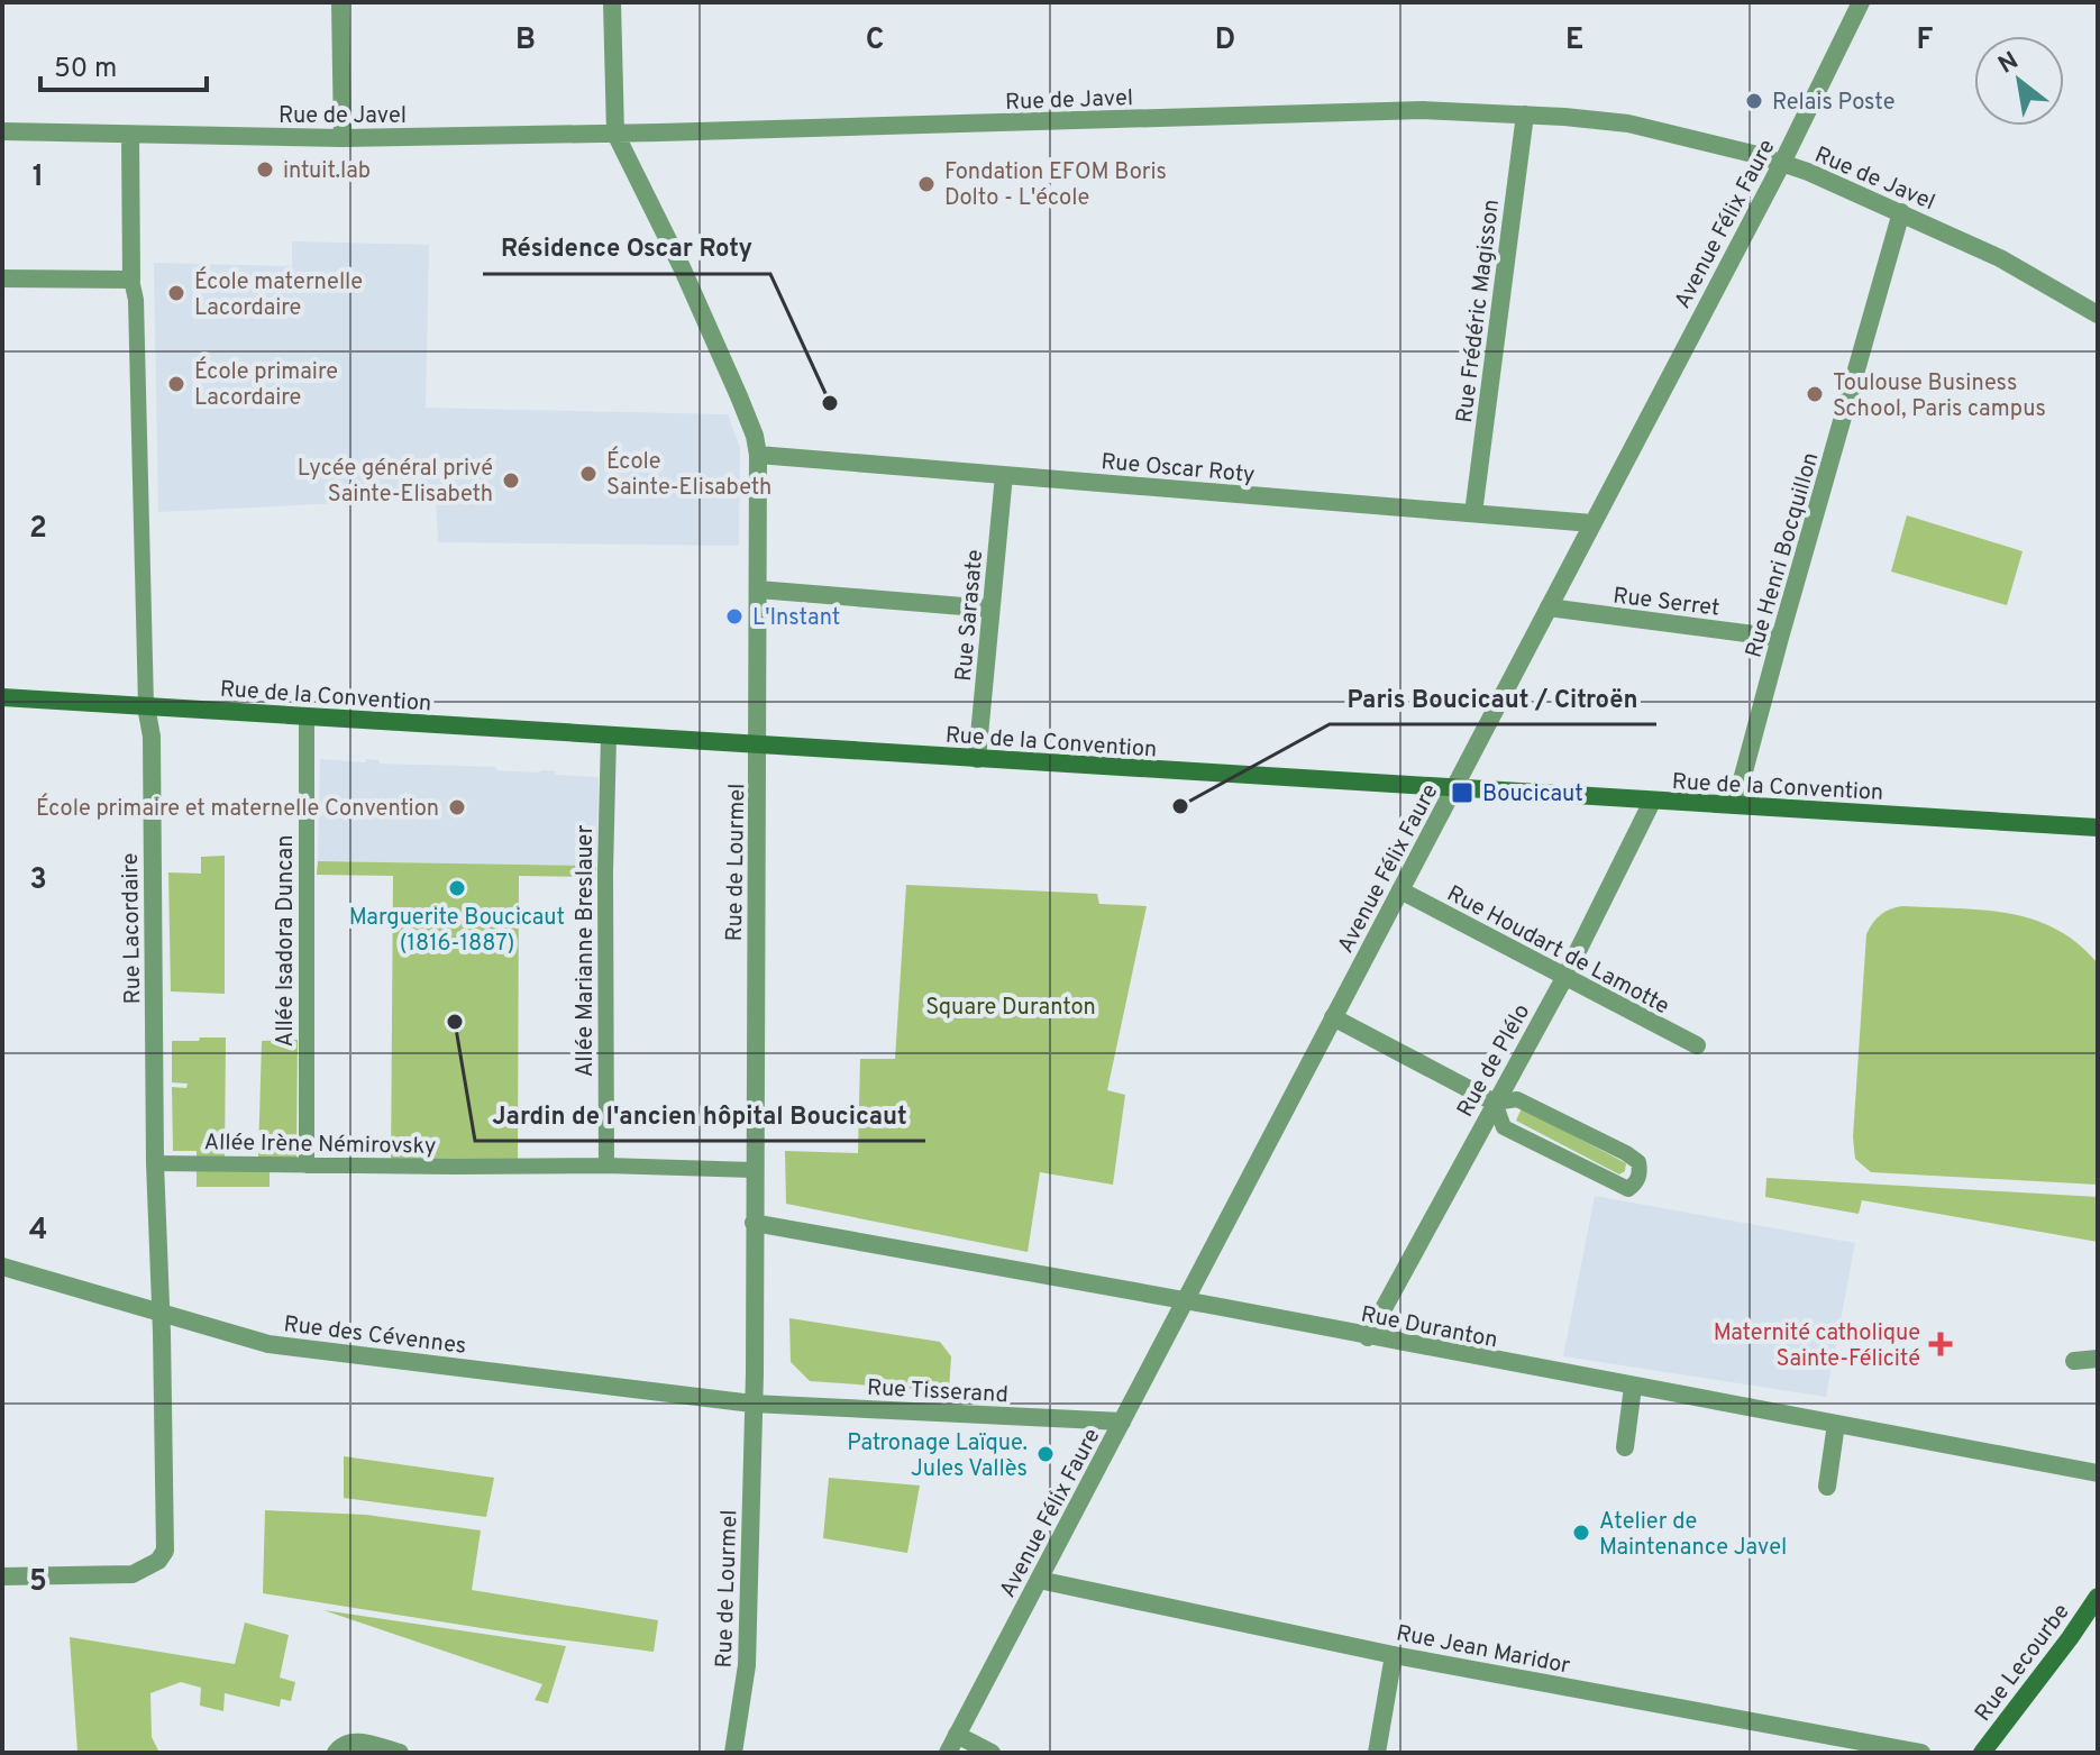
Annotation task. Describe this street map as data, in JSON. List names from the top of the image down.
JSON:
{
  "streets": {
    "main road": ["Rue de la Convention", "Rue Lecourbe"],
    "street": [
      "Rue de Javel",
      "Avenue Félix Faure",
      "Rue Frédéric Magisson",
      "Rue Oscar Roty",
      "Rue Henri Bocquillon",
      "Rue Serret",
      "Rue Sarasate",
      "Rue de Lourmel",
      "Rue Lacordaire",
      "Allée Isadora Duncan",
      "Rue Houdart de Lamotte",
      "Allée Marianne Breslauer",
      "Rue de Plélo",
      "Allée Irène Némirovsky",
      "Rue Duranton",
      "Rue des Cévennes",
      "Rue Tisserand",
      "Rue Jean Maridor"
    ]
  },
  "crossings": [
    ["Rue de Javel", "Avenue Félix Faure"],
    ["Rue de Javel", "Rue Frédéric Magisson"],
    ["Rue de Javel", "Rue Henri Bocquillon"],
    ["Rue de Javel", "Rue de Lourmel"],
    ["Rue de Javel", "Rue Lacordaire"],
    ["Avenue Félix Faure", "Rue Oscar Roty"],
    ["Avenue Félix Faure", "Rue Serret"],
    ["Avenue Félix Faure", "Rue de la Convention"],
    ["Avenue Félix Faure", "Rue Houdart de Lamotte"],
    ["Avenue Félix Faure", "Rue Duranton"],
    ["Avenue Félix Faure", "Rue Tisserand"],
    ["Avenue Félix Faure", "Rue Jean Maridor"],
    ["Rue Frédéric Magisson", "Rue Oscar Roty"],
    ["Rue Oscar Roty", "Rue Sarasate"],
    ["Rue Oscar Roty", "Rue de Lourmel"],
    ["Rue Henri Bocquillon", "Rue Serret"],
    ["Rue Henri Bocquillon", "Rue de la Convention"],
    ["Rue Sarasate", "Rue de la Convention"],
    ["Rue de la Convention", "Rue de Lourmel"],
    ["Rue de la Convention", "Rue Lacordaire"],
    ["Rue de la Convention", "Allée Isadora Duncan"],
    ["Rue de la Convention", "Allée Marianne Breslauer"],
    ["Rue de la Convention", "Rue de Plélo"],
    ["Rue de Lourmel", "Allée Irène Némirovsky"],
    ["Rue de Lourmel", "Rue Duranton"],
    ["Rue de Lourmel", "Rue des Cévennes"],
    ["Rue de Lourmel", "Rue Tisserand"],
    ["Rue Lacordaire", "Allée Irène Némirovsky"],
    ["Rue Lacordaire", "Rue des Cévennes"],
    ["Allée Isadora Duncan", "Allée Irène Némirovsky"],
    ["Rue Houdart de Lamotte", "Rue de Plélo"],
    ["Allée Marianne Breslauer", "Allée Irène Némirovsky"],
    ["Rue de Plélo", "Rue Duranton"],
    ["Rue des Cévennes", "Rue Tisserand"]
  ],
  "parks": ["Square Duranton"],
  "places": {
    "other": [
      "Relais Poste",
      "intuit.lab",
      "Fondation EFOM Boris Dolto - L'école",
      "École maternelle Lacordaire",
      "École primaire Lacordaire",
      "Toulouse Business School, Paris campus",
      "Résidence Oscar Roty",
      "École Sainte-Elisabeth",
      "Lycée général privé Sainte-Elisabeth",
      "L'Instant",
      "Paris Boucicaut / Citroën",
      "École primaire et maternelle Convention",
      "Marguerite Boucicaut (1816-1887)",
      "Jardin de l'ancien hôpital Boucicaut",
      "Patronage Laïque. Jules Vallès",
      "Atelier de Maintenance Javel"
    ],
    "transit": ["Boucicaut"],
    "health": ["Maternité catholique Sainte-Félicité"]
  },
  "scale_bar": "50 m",
  "north": "top left",
  "grid": {
    "columns": [
      "B",
      "C",
      "D",
      "E",
      "F"
    ],
    "rows": [
      "1",
      "2",
      "3",
      "4",
      "5"
    ]
  }
}
